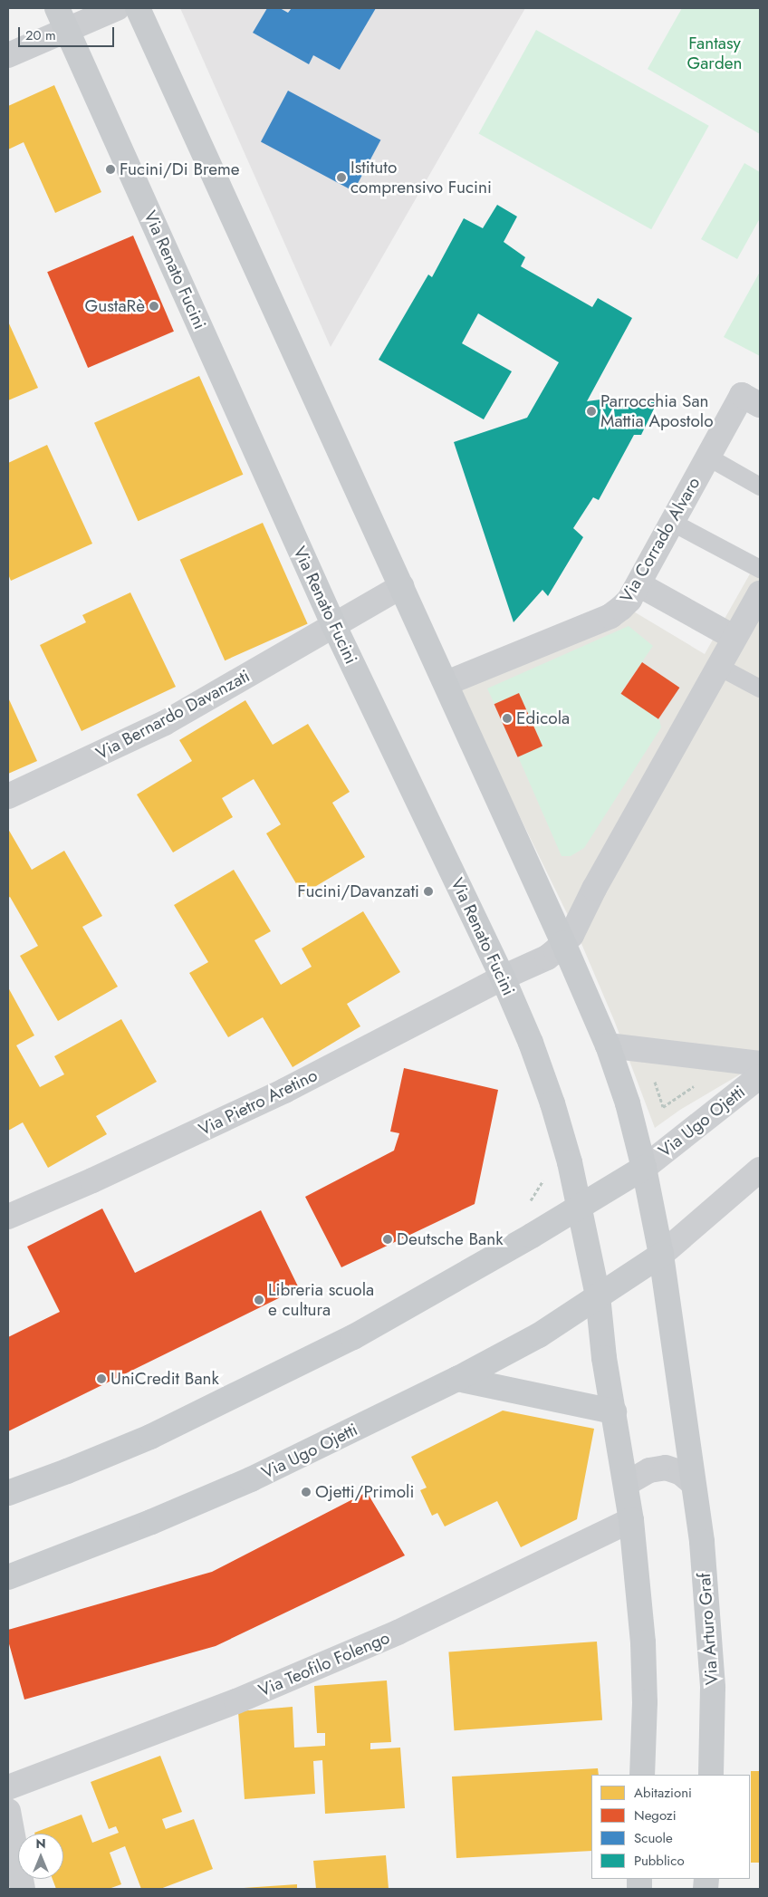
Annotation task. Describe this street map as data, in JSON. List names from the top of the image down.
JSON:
{
  "streets": {
    "main road": ["Via Renato Fucini", "Via Ugo Ojetti", "Via Arturo Graf"],
    "street": [
      "Via Corrado Alvaro",
      "Via Bernardo Davanzati",
      "Via Pietro Aretino",
      "Via Teofilo Folengo"
    ]
  },
  "crossings": [
    ["Via Renato Fucini", "Via Bernardo Davanzati"],
    ["Via Renato Fucini", "Via Pietro Aretino"],
    ["Via Renato Fucini", "Via Ugo Ojetti"],
    ["Via Ugo Ojetti", "Via Arturo Graf"]
  ],
  "parks": ["Fantasy Garden"],
  "places": [
    "Fucini/Di Breme",
    "Istituto comprensivo Fucini",
    "GustaRè",
    "Parrocchia San Mattia Apostolo",
    "Edicola",
    "Fucini/Davanzati",
    "Deutsche Bank",
    "Libreria scuola e cultura",
    "UniCredit Bank",
    "Ojetti/Primoli"
  ],
  "legend": [
    "Abitazioni",
    "Negozi",
    "Scuole",
    "Pubblico"
  ],
  "scale_bar": "20 m",
  "north": "top"
}
